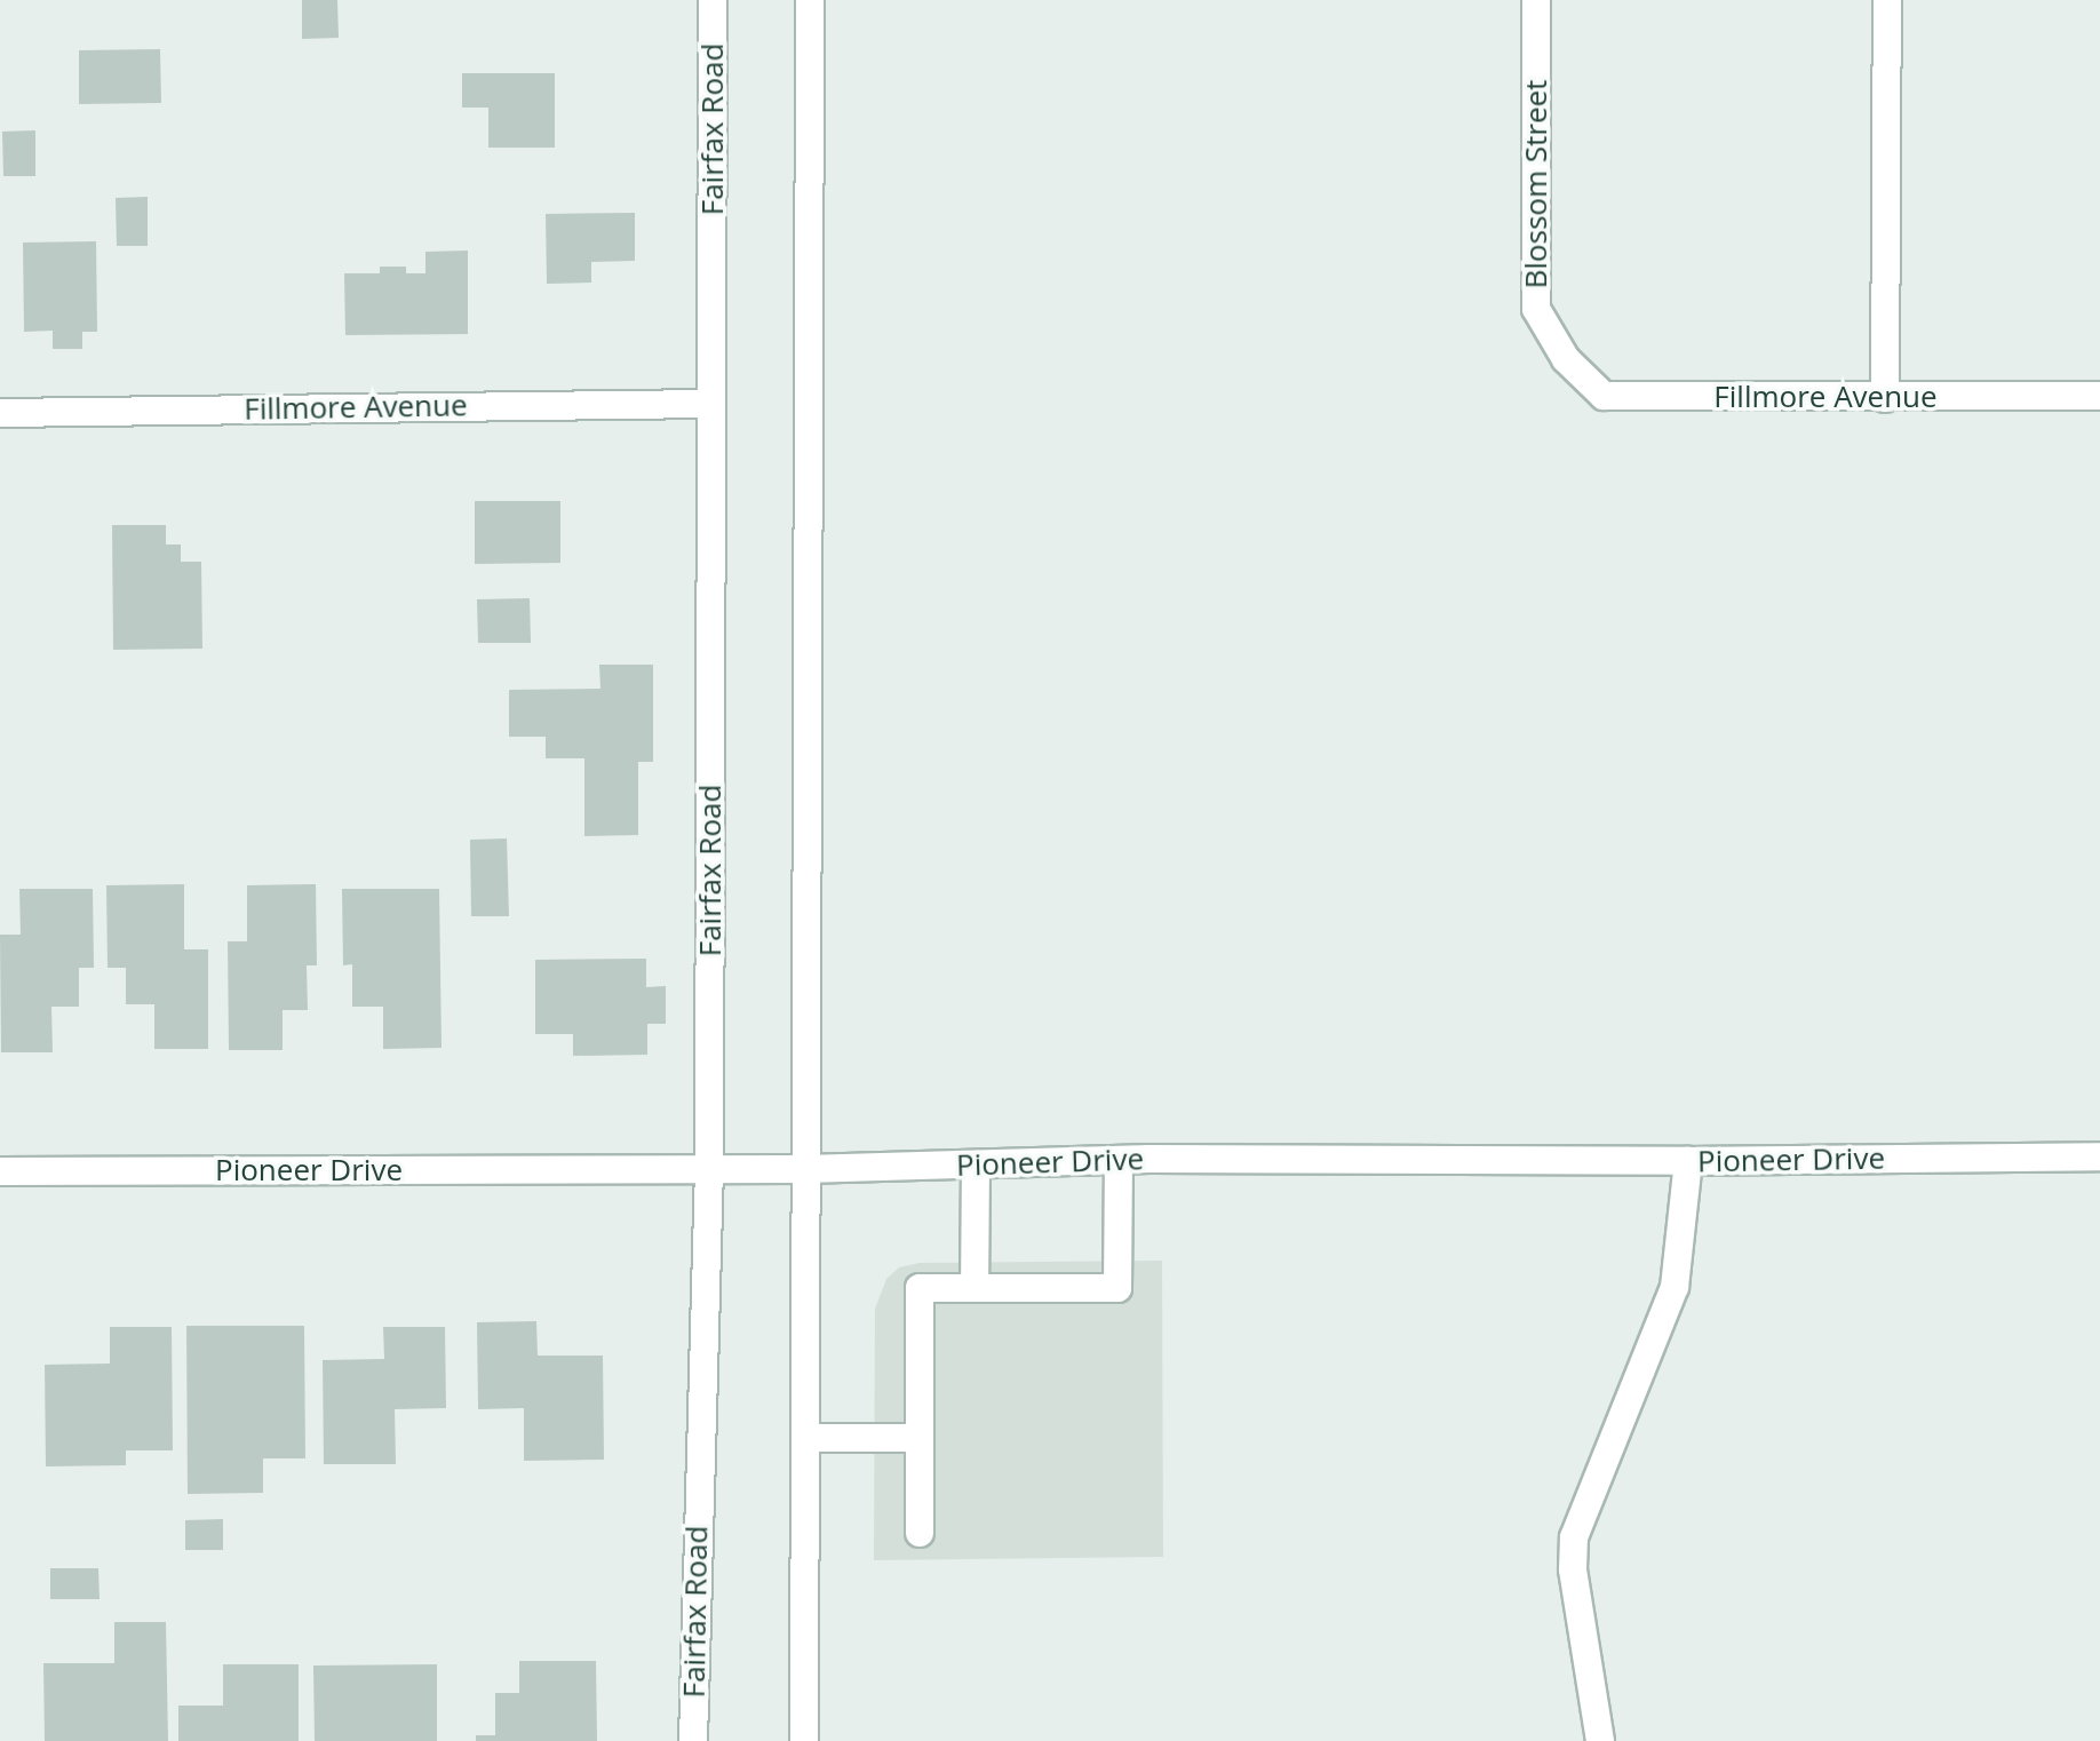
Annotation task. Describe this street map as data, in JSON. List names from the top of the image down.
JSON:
{
  "streets": {
    "street": [
      "Fairfax Road",
      "Blossom Street",
      "Fillmore Avenue",
      "Pioneer Drive"
    ]
  },
  "crossings": [
    ["Fairfax Road", "Fillmore Avenue"],
    ["Fairfax Road", "Pioneer Drive"],
    ["Blossom Street", "Fillmore Avenue"]
  ]
}
